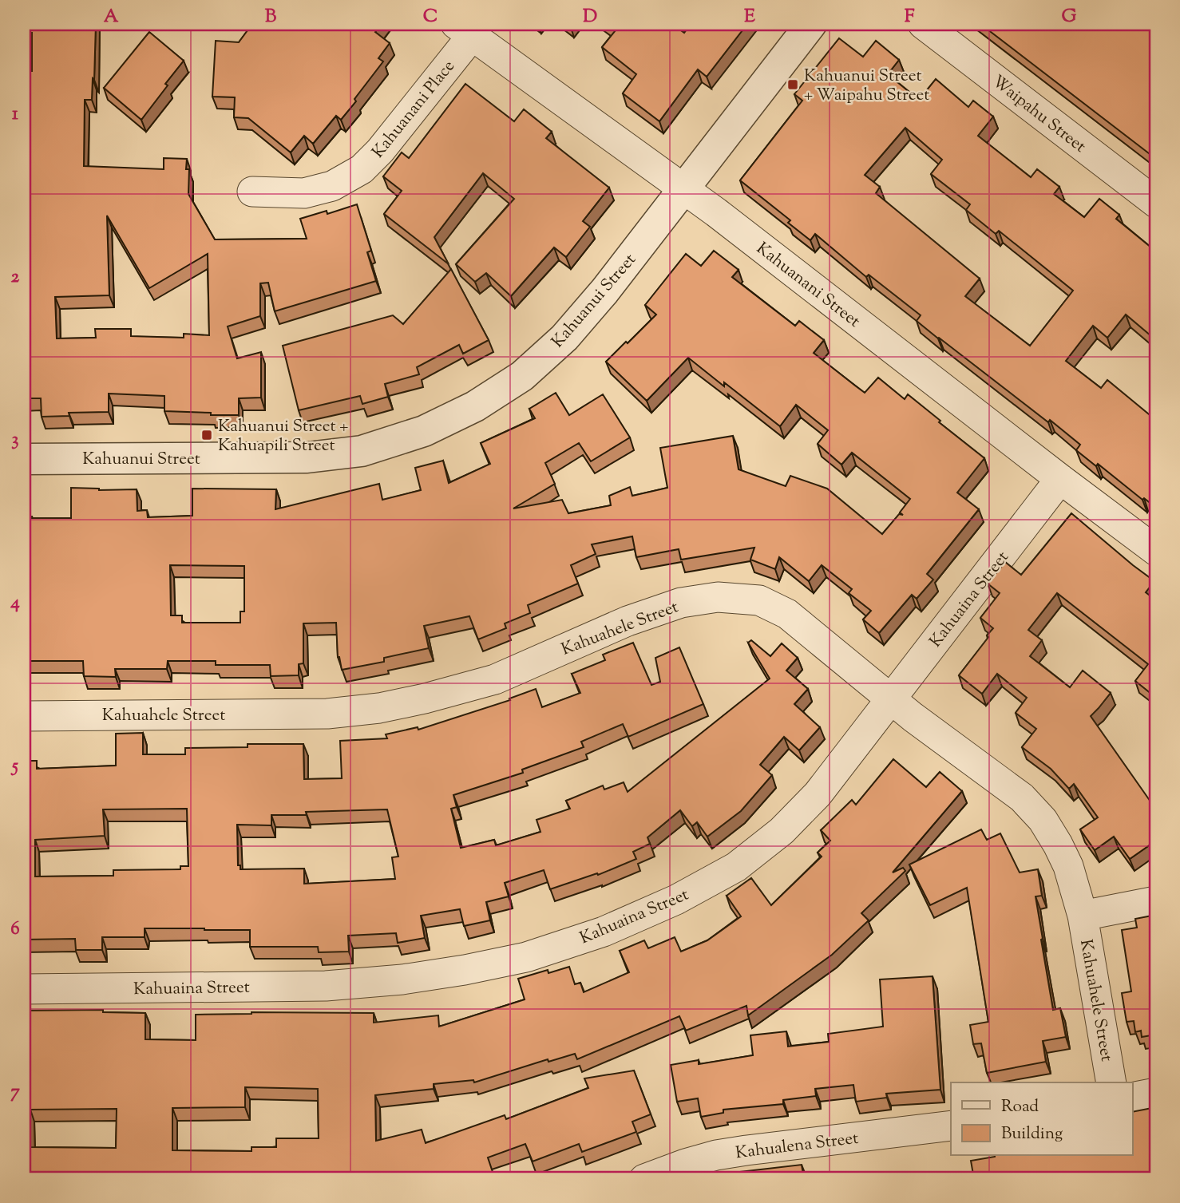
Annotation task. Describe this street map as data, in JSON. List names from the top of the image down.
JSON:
{
  "streets": {
    "street": [
      "Kahuanani Place",
      "Waipahu Street",
      "Kahuanani Street",
      "Kahuanui Street",
      "Kahuaina Street",
      "Kahuahele Street",
      "Kahualena Street"
    ]
  },
  "crossings": [
    ["Kahuanani Place", "Kahuanani Street"],
    ["Kahuanani Street", "Kahuanui Street"],
    ["Kahuanani Street", "Kahuaina Street"],
    ["Kahuaina Street", "Kahuahele Street"]
  ],
  "places": {
    "transit": ["Kahuanui Street + Waipahu Street", "Kahuanui Street + Kahuapili Street"]
  },
  "legend": ["Road", "Building"],
  "grid": {
    "columns": [
      "A",
      "B",
      "C",
      "D",
      "E",
      "F",
      "G"
    ],
    "rows": [
      "1",
      "2",
      "3",
      "4",
      "5",
      "6",
      "7"
    ]
  }
}
